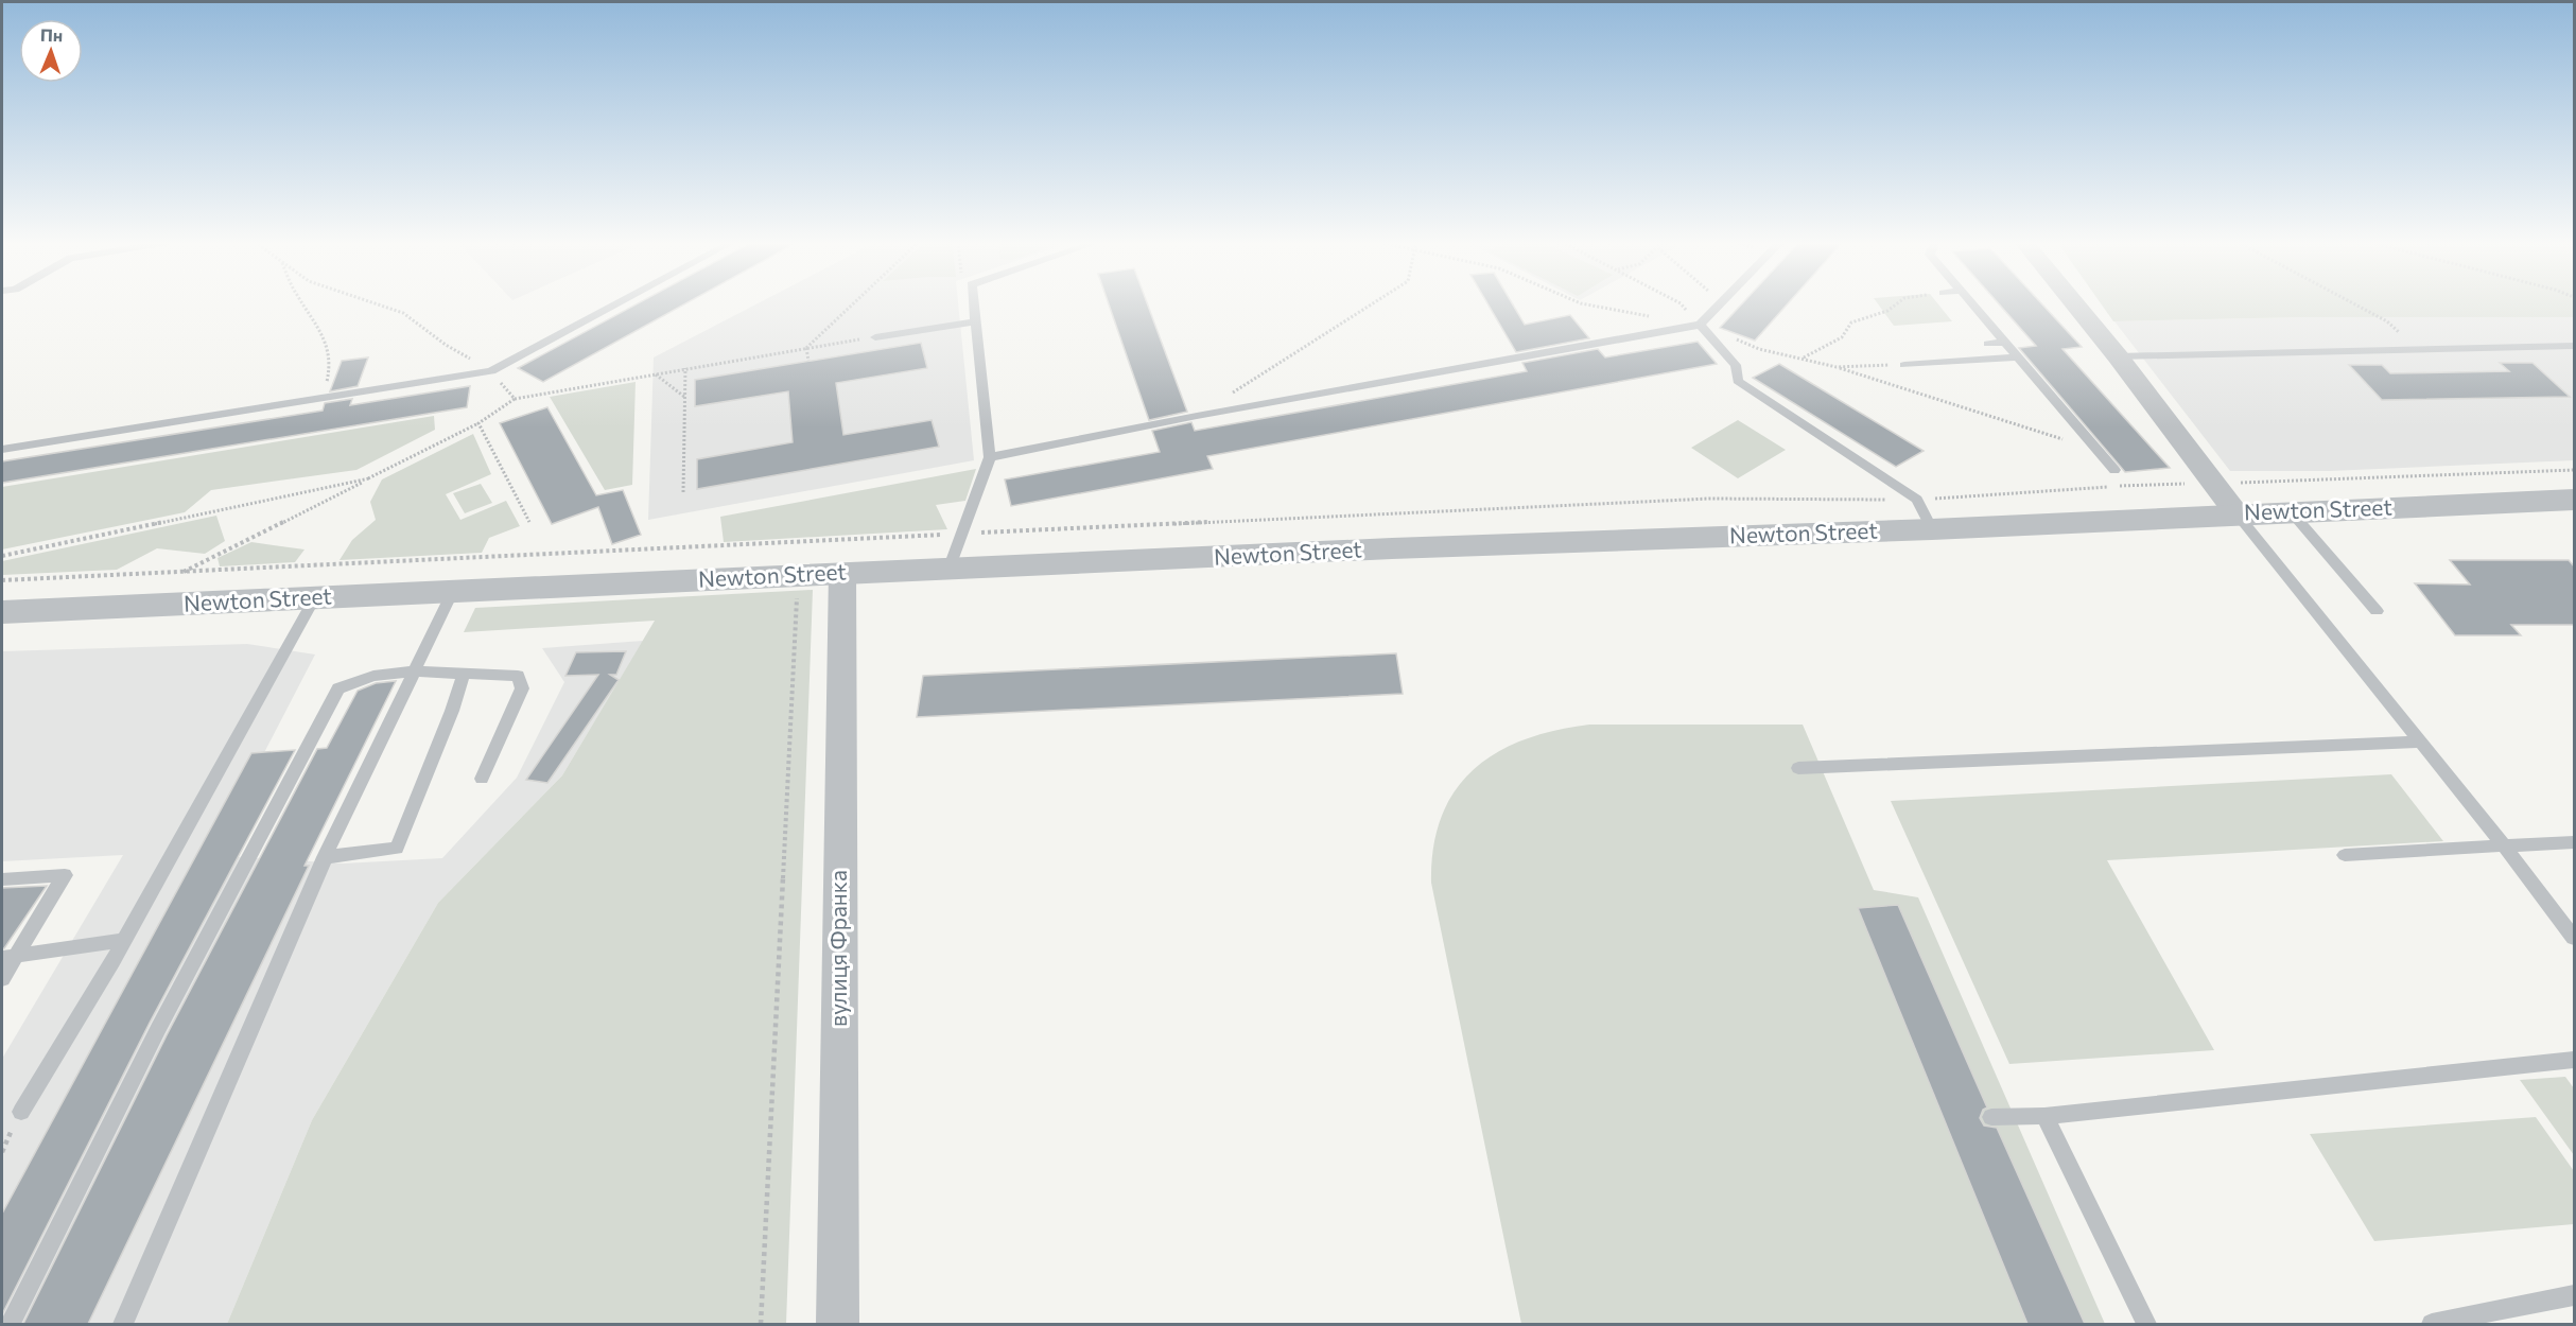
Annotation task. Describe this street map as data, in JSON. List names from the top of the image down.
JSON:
{
  "streets": {
    "street": ["Newton Street", "вулиця Франка"]
  },
  "crossings": [
    ["Newton Street", "вулиця Франка"]
  ],
  "north": "top"
}
